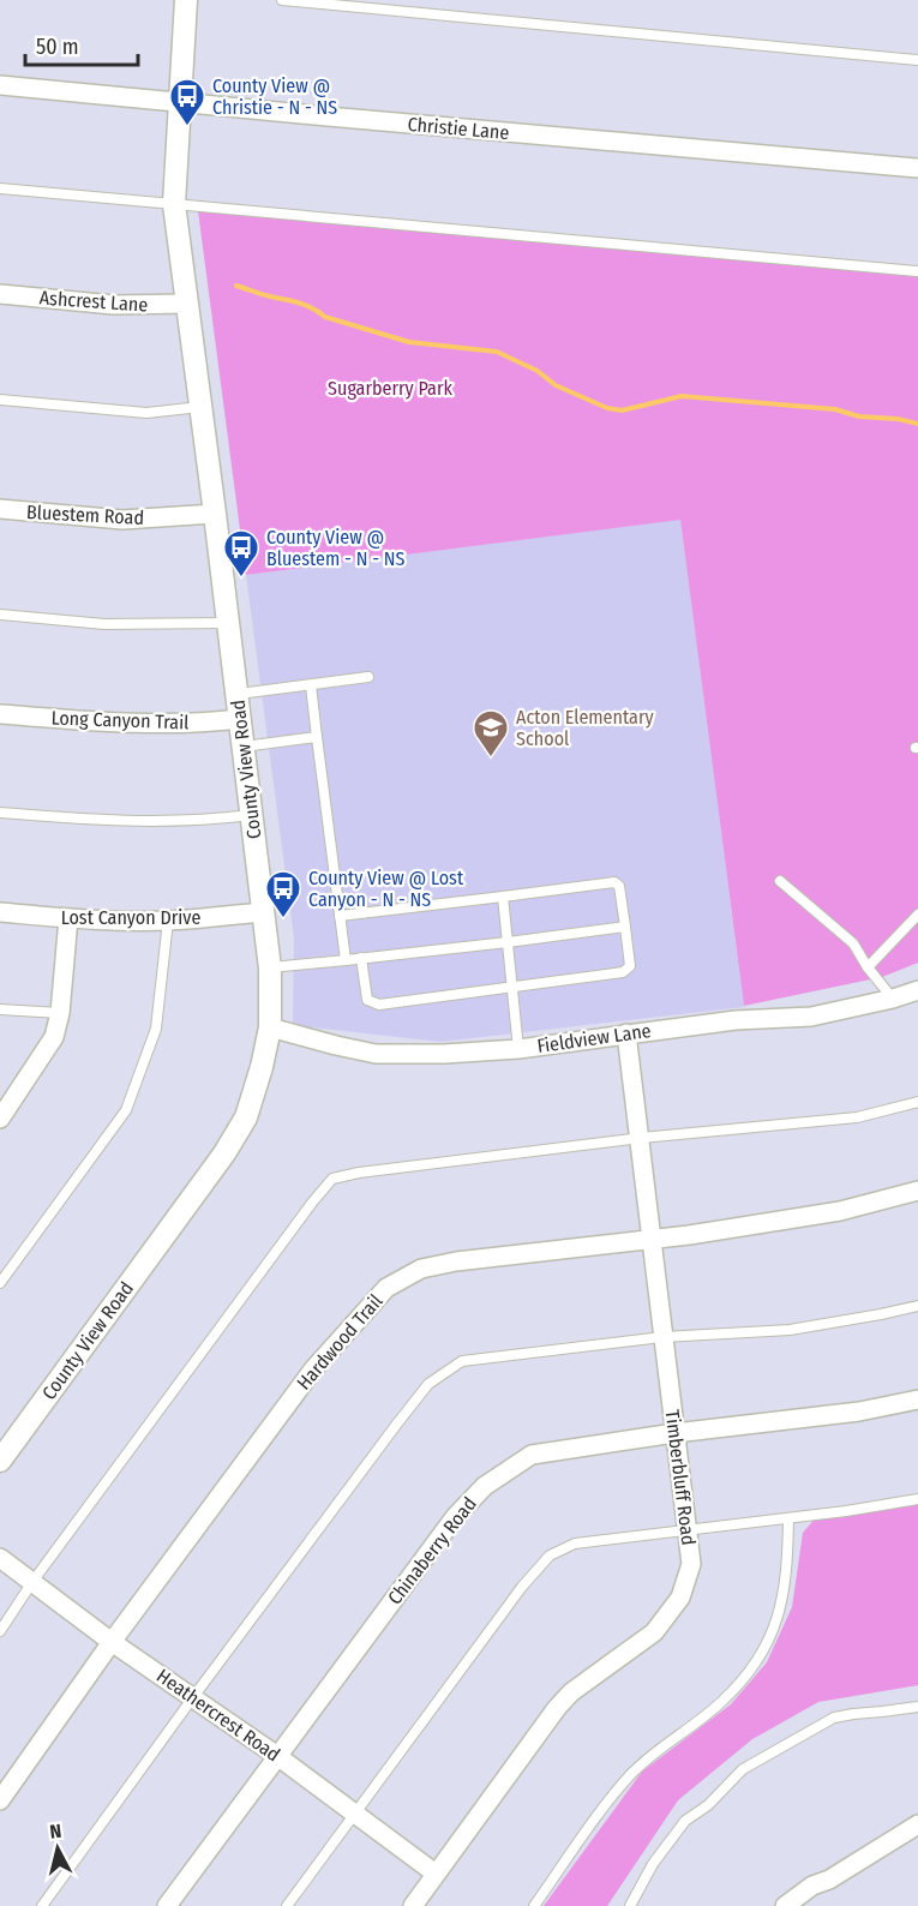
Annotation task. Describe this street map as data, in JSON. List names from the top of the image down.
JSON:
{
  "streets": {
    "street": [
      "Christie Lane",
      "Ashcrest Lane",
      "Bluestem Road",
      "Long Canyon Trail",
      "County View Road",
      "Lost Canyon Drive",
      "Fieldview Lane",
      "Hardwood Trail",
      "Timberbluff Road",
      "Chinaberry Road",
      "Heathercrest Road"
    ]
  },
  "crossings": [
    ["Christie Lane", "County View Road"],
    ["Ashcrest Lane", "County View Road"],
    ["Bluestem Road", "County View Road"],
    ["Long Canyon Trail", "County View Road"],
    ["County View Road", "Lost Canyon Drive"],
    ["County View Road", "Fieldview Lane"],
    ["Fieldview Lane", "Timberbluff Road"],
    ["Hardwood Trail", "Timberbluff Road"],
    ["Hardwood Trail", "Heathercrest Road"],
    ["Timberbluff Road", "Chinaberry Road"],
    ["Timberbluff Road", "Heathercrest Road"],
    ["Chinaberry Road", "Heathercrest Road"]
  ],
  "parks": ["Sugarberry Park"],
  "places": {
    "bus stop": ["County View @ Christie - N - NS", "County View @ Bluestem - N - NS", "County View @ Lost Canyon - N - NS"],
    "school or university": ["Acton Elementary School"]
  },
  "scale_bar": "50 m",
  "north": "top"
}
